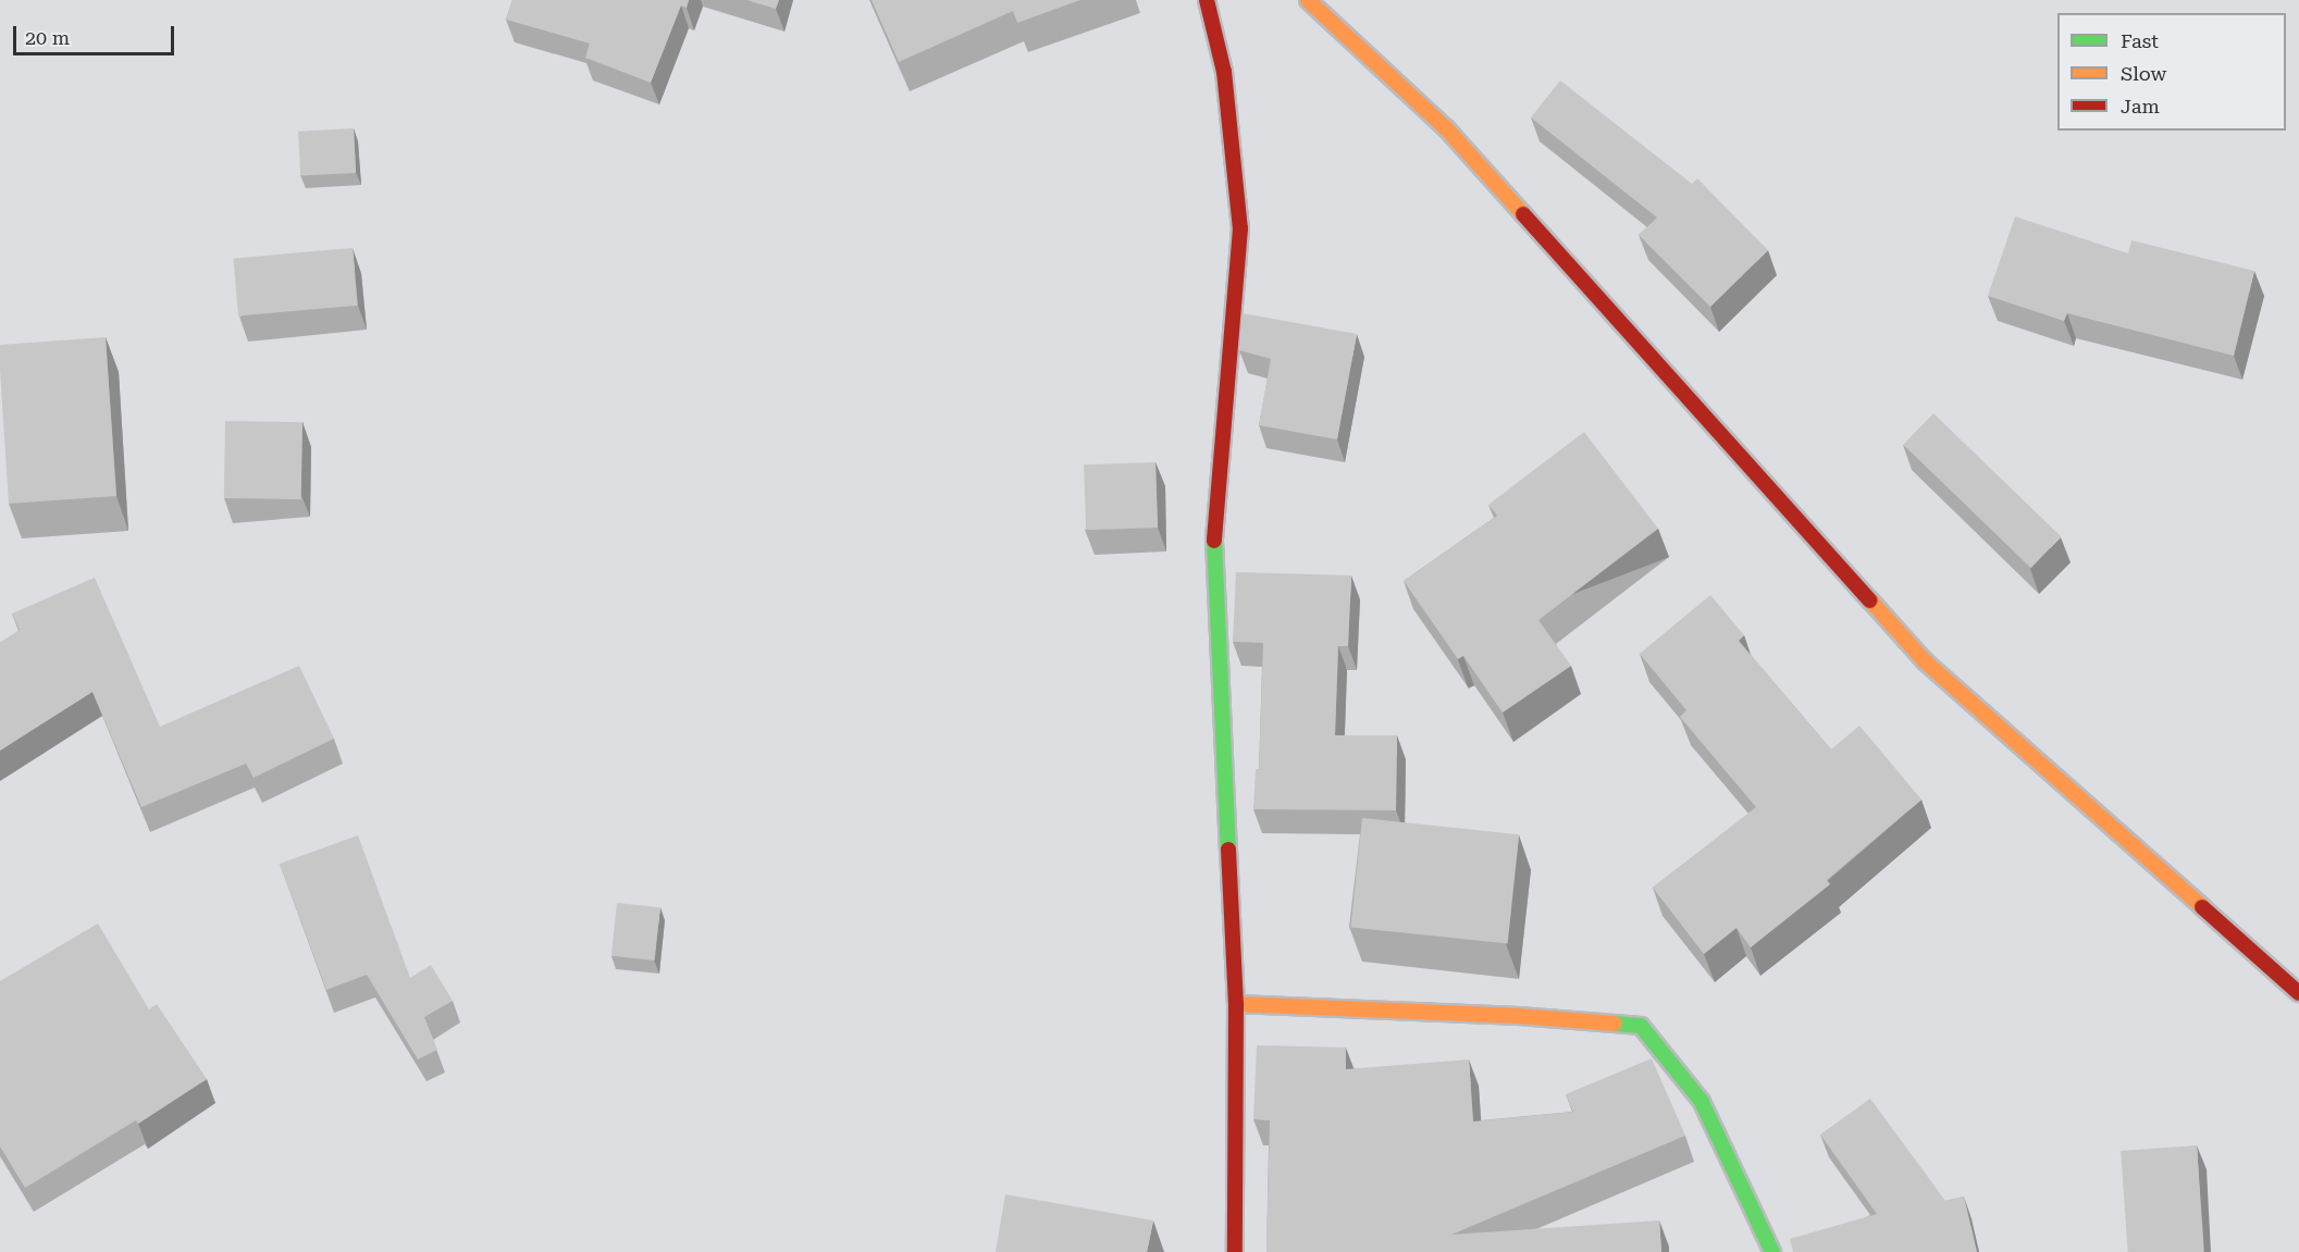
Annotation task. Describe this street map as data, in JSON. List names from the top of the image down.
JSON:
{
  "legend": ["Fast", "Slow", "Jam"],
  "scale_bar": "20 m"
}
